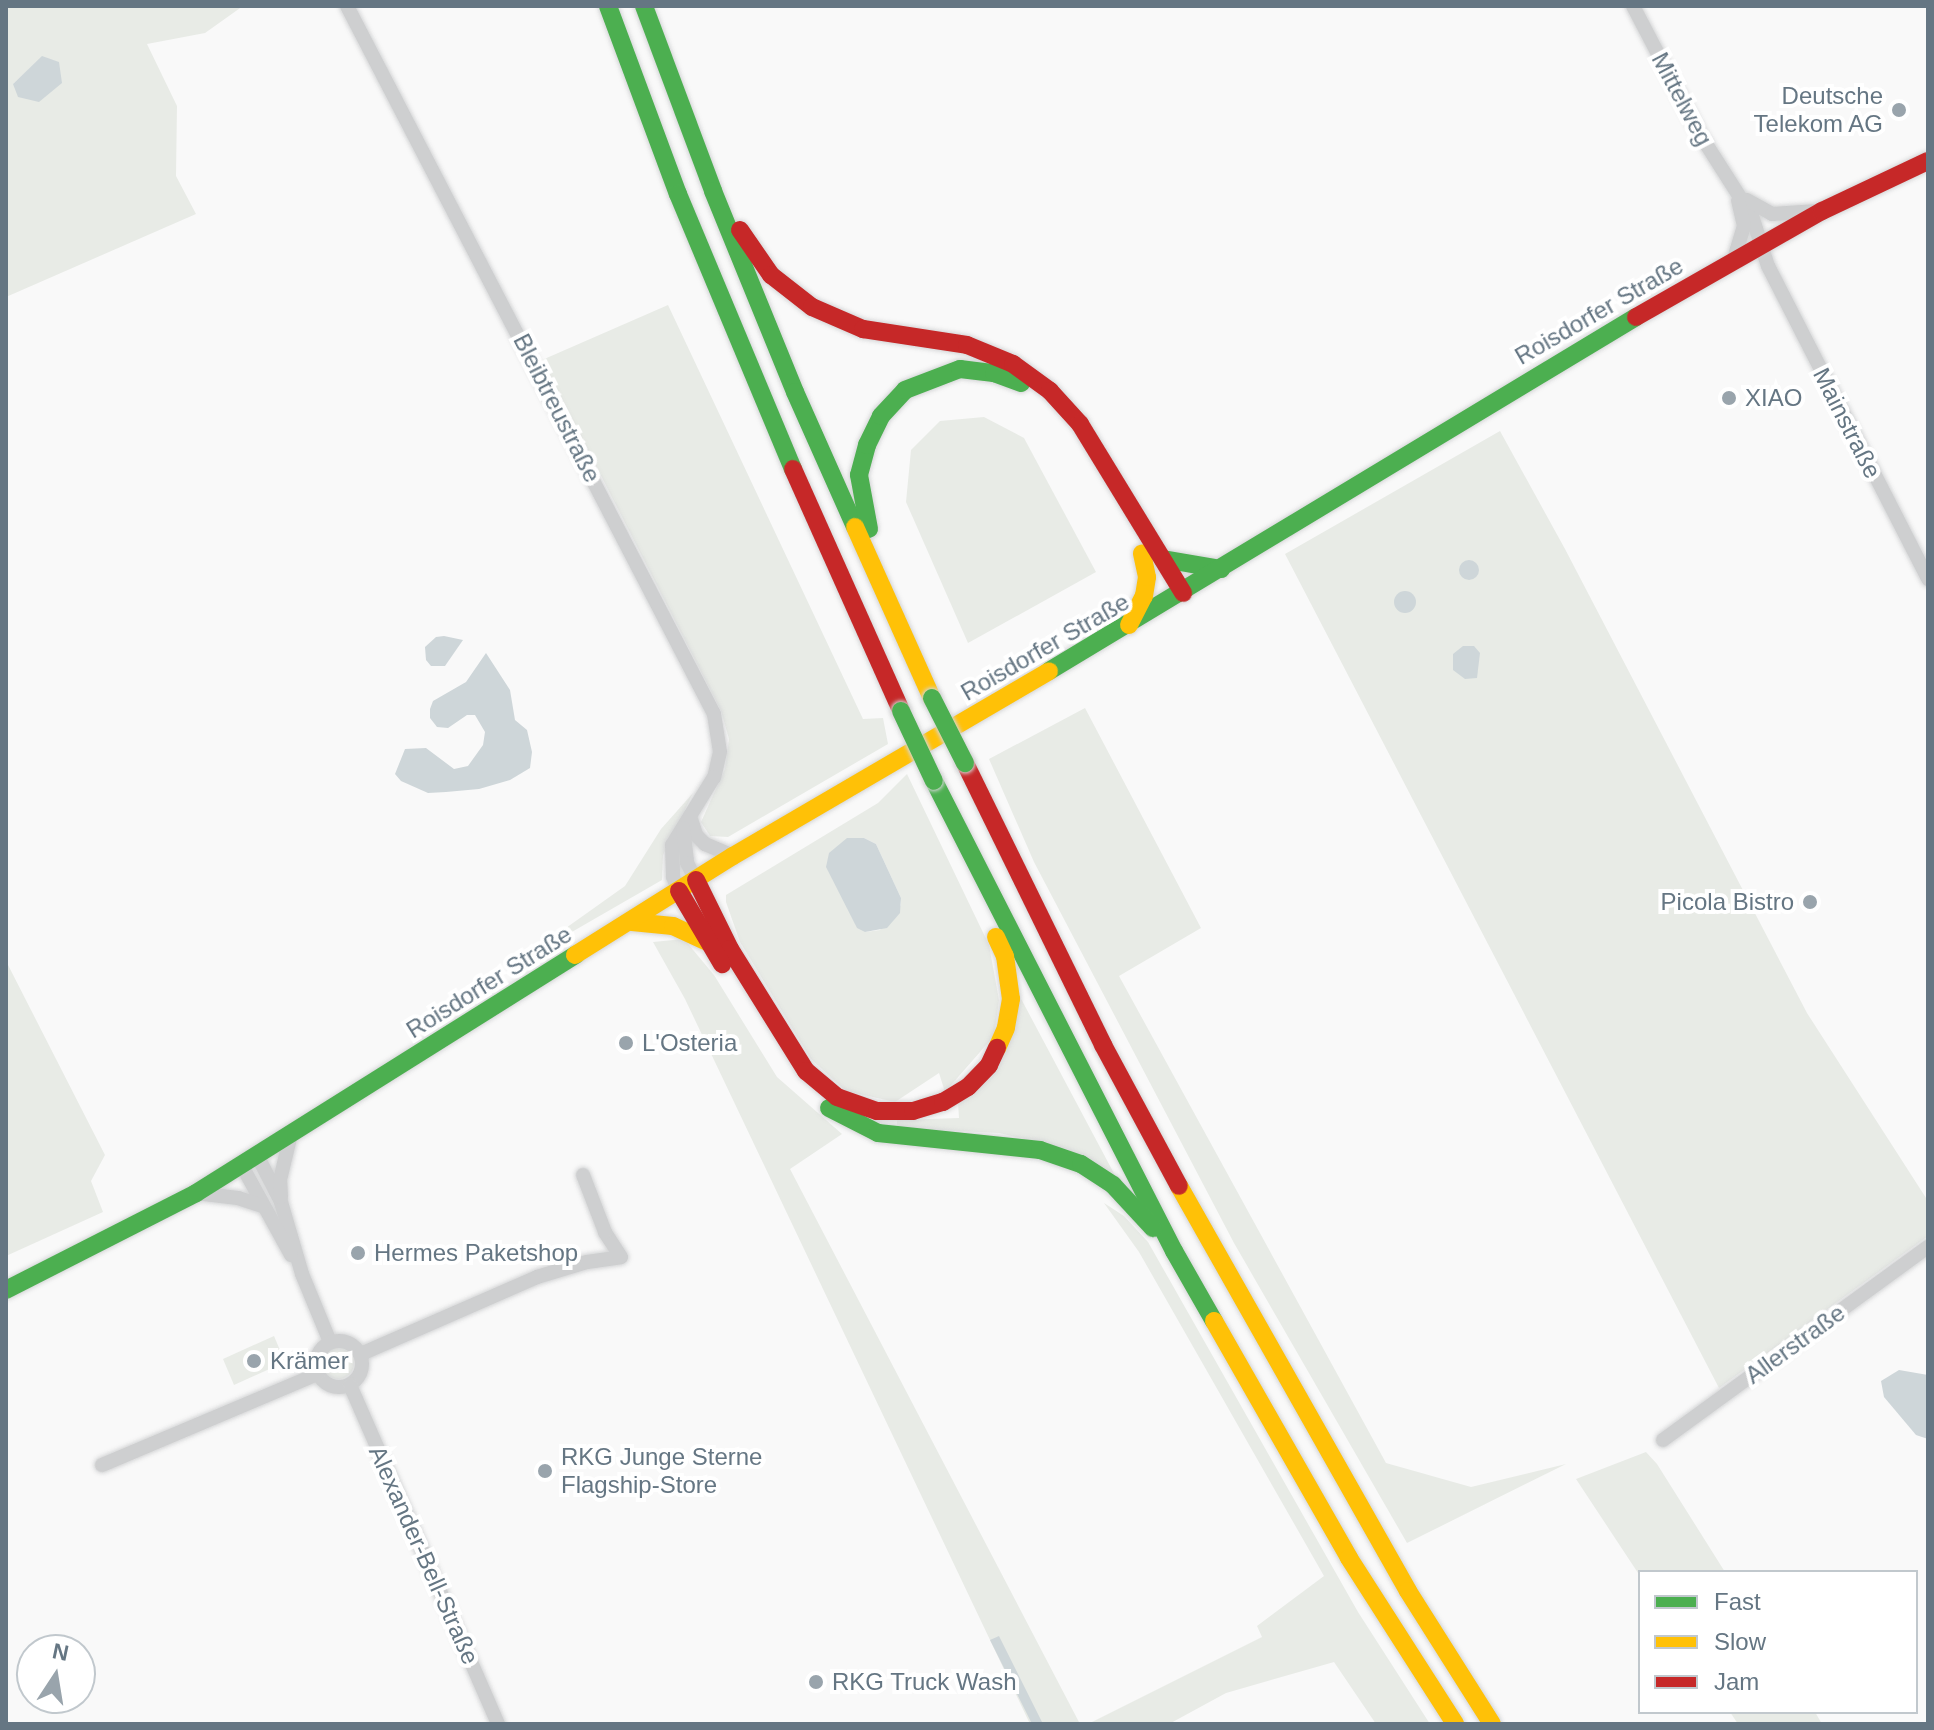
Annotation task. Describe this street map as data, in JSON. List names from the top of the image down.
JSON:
{
  "streets": {
    "main road": ["Roisdorfer Straße"],
    "street": [
      "Mittelweg",
      "Bleibtreustraße",
      "Mainstraße",
      "Allerstraße",
      "Alexander-Bell-Straße"
    ]
  },
  "crossings": [
    ["Mittelweg", "Roisdorfer Straße"],
    ["Mittelweg", "Mainstraße"],
    ["Roisdorfer Straße", "Bleibtreustraße"]
  ],
  "places": [
    "Deutsche Telekom AG",
    "XIAO",
    "Picola Bistro",
    "L'Osteria",
    "Hermes Paketshop",
    "Krämer",
    "RKG Junge Sterne Flagship-Store",
    "RKG Truck Wash"
  ],
  "legend": ["Fast", "Slow", "Jam"],
  "north": "top"
}
